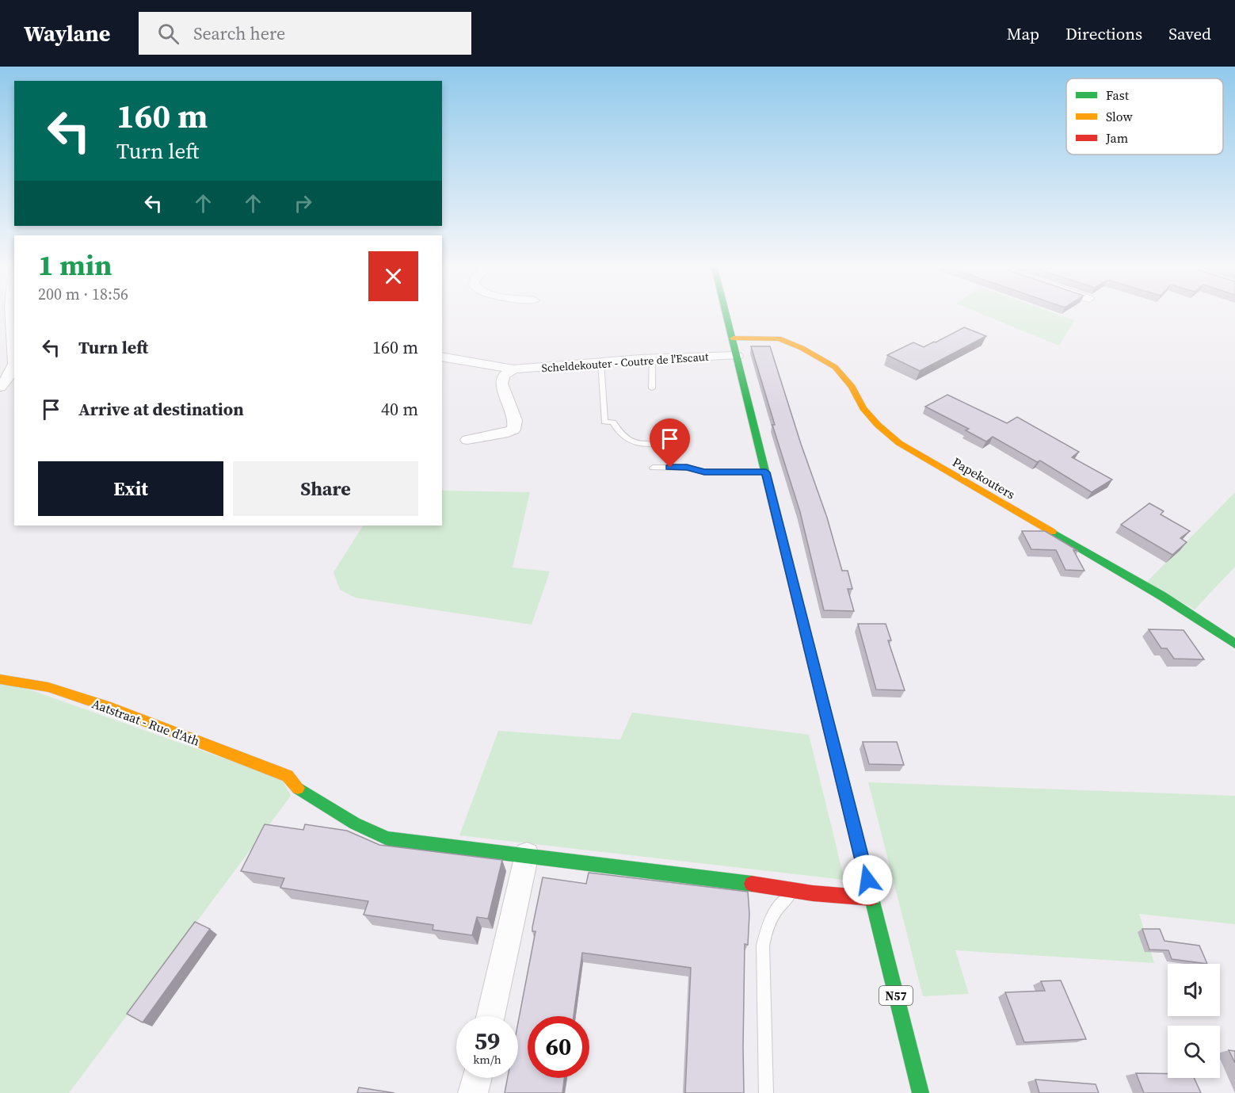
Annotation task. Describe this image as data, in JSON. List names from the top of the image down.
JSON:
{
  "streets": {
    "street": [
      "Scheldekouter - Coutre de l'Escaut",
      "Papekouters",
      "Aatstraat - Rue d'Ath",
      "N57"
    ]
  },
  "crossings": [
    ["Scheldekouter - Coutre de l'Escaut", "N57"],
    ["Papekouters", "N57"]
  ],
  "legend": ["Fast", "Slow", "Jam"],
  "page": {
    "header": "Waylane",
    "search": "Search here",
    "nav": ["Map", "Directions", "Saved"],
    "turn": ["160 m", "Turn left"],
    "heading": ["1 min", "200 m · 18:56"],
    "list": [
      {
        "name": "Turn left",
        "value": "160 m"
      },
      {
        "name": "Arrive at destination",
        "value": "40 m"
      }
    ],
    "buttons": ["Exit", "Share"],
    "speed": "59 km/h",
    "limit": "60"
  }
}
